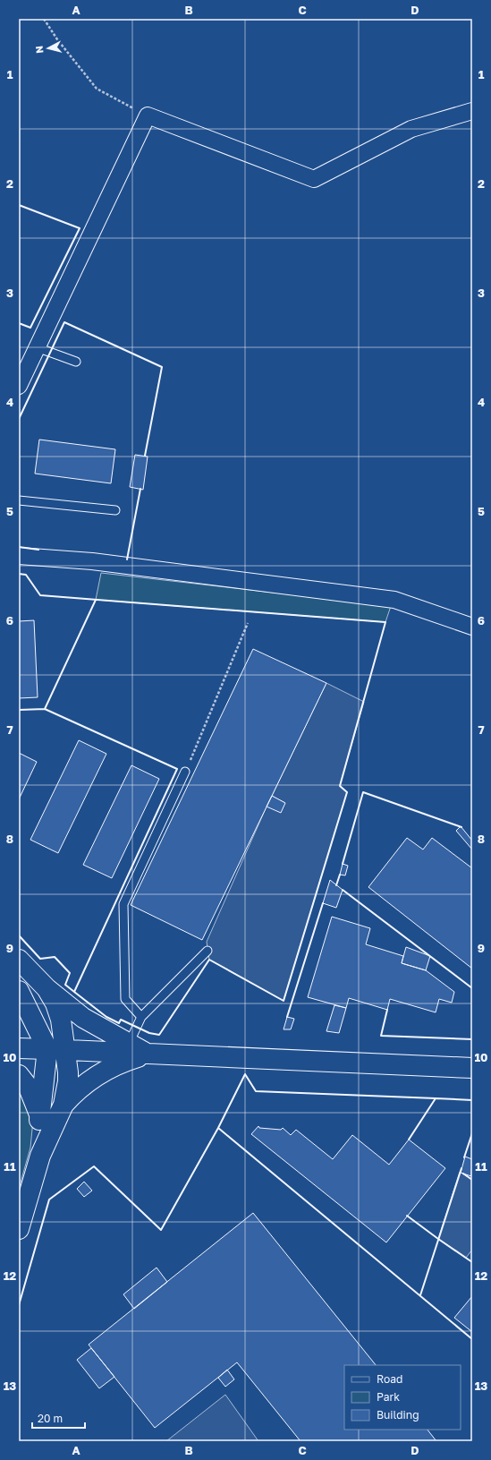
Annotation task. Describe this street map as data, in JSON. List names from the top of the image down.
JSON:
{
  "legend": ["Road", "Park", "Building"],
  "scale_bar": "20 m",
  "north": "left",
  "grid": {
    "columns": [
      "A",
      "B",
      "C",
      "D"
    ],
    "rows": [
      "1",
      "2",
      "3",
      "4",
      "5",
      "6",
      "7",
      "8",
      "9",
      "10",
      "11",
      "12",
      "13"
    ]
  }
}
